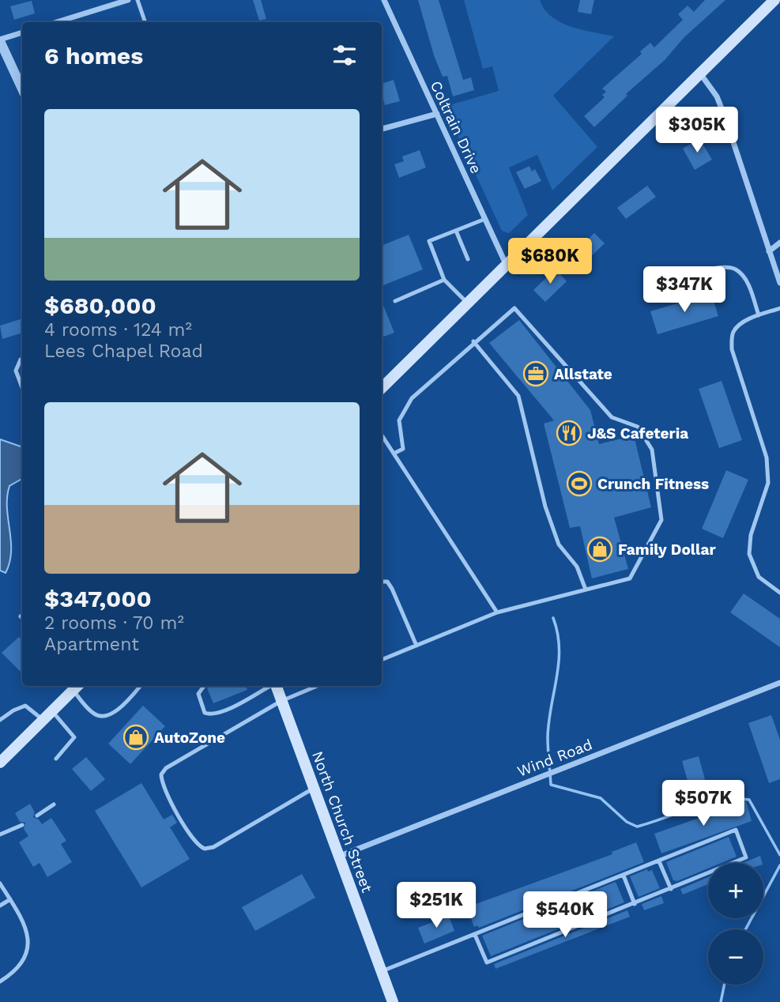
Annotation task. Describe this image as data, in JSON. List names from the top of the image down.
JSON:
{
  "streets": {
    "main road": ["North Church Street"],
    "street": ["Coltrain Drive", "Wind Road"]
  },
  "crossings": [
    ["Wind Road", "North Church Street"]
  ],
  "places": {
    "office": ["Allstate"],
    "restaurant": ["J&S Cafeteria"],
    "sports": ["Crunch Fitness"],
    "shop": ["Family Dollar", "AutoZone"]
  },
  "page": {
    "heading": "6 homes",
    "list": [
      {
        "name": "$680,000",
        "note": "4 rooms · 124 m² · Lees Chapel Road"
      },
      {
        "name": "$347,000",
        "note": "2 rooms · 70 m² · Apartment"
      }
    ],
    "price": [
      "$305K",
      "$680K",
      "$347K",
      "$507K",
      "$251K",
      "$540K"
    ],
    "map_buttons": ["+", "−"]
  }
}
